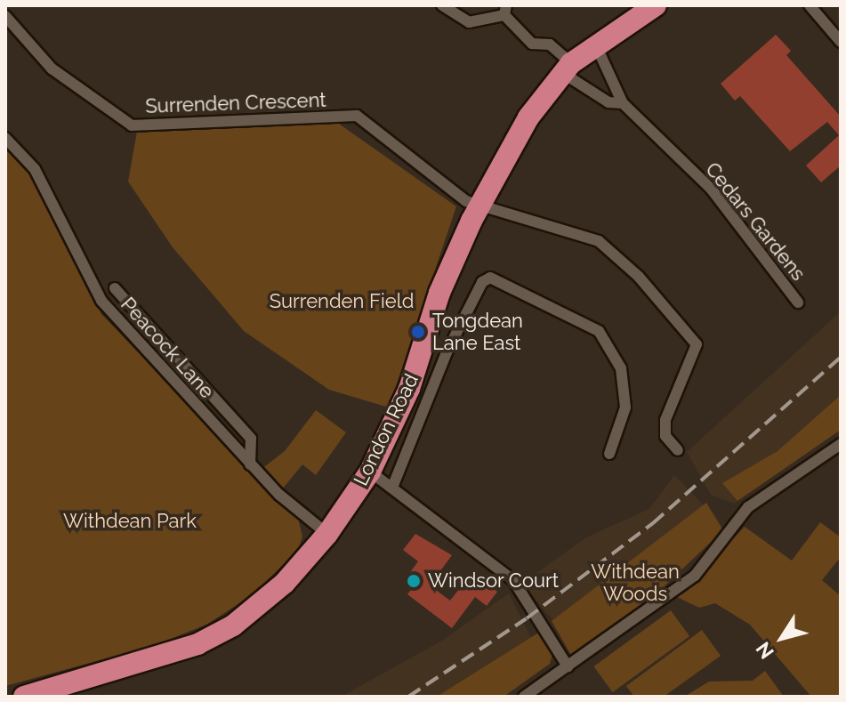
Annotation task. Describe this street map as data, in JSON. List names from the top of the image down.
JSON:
{
  "streets": {
    "highway": ["London Road"],
    "street": ["Surrenden Crescent", "Cedars Gardens", "Peacock Lane"]
  },
  "crossings": [
    ["Surrenden Crescent", "London Road"],
    ["Cedars Gardens", "London Road"],
    ["Peacock Lane", "London Road"]
  ],
  "parks": ["Surrenden Field", "Withdean Park", "Withdean Woods"],
  "places": ["Tongdean Lane East", "Windsor Court"],
  "north": "bottom left"
}
